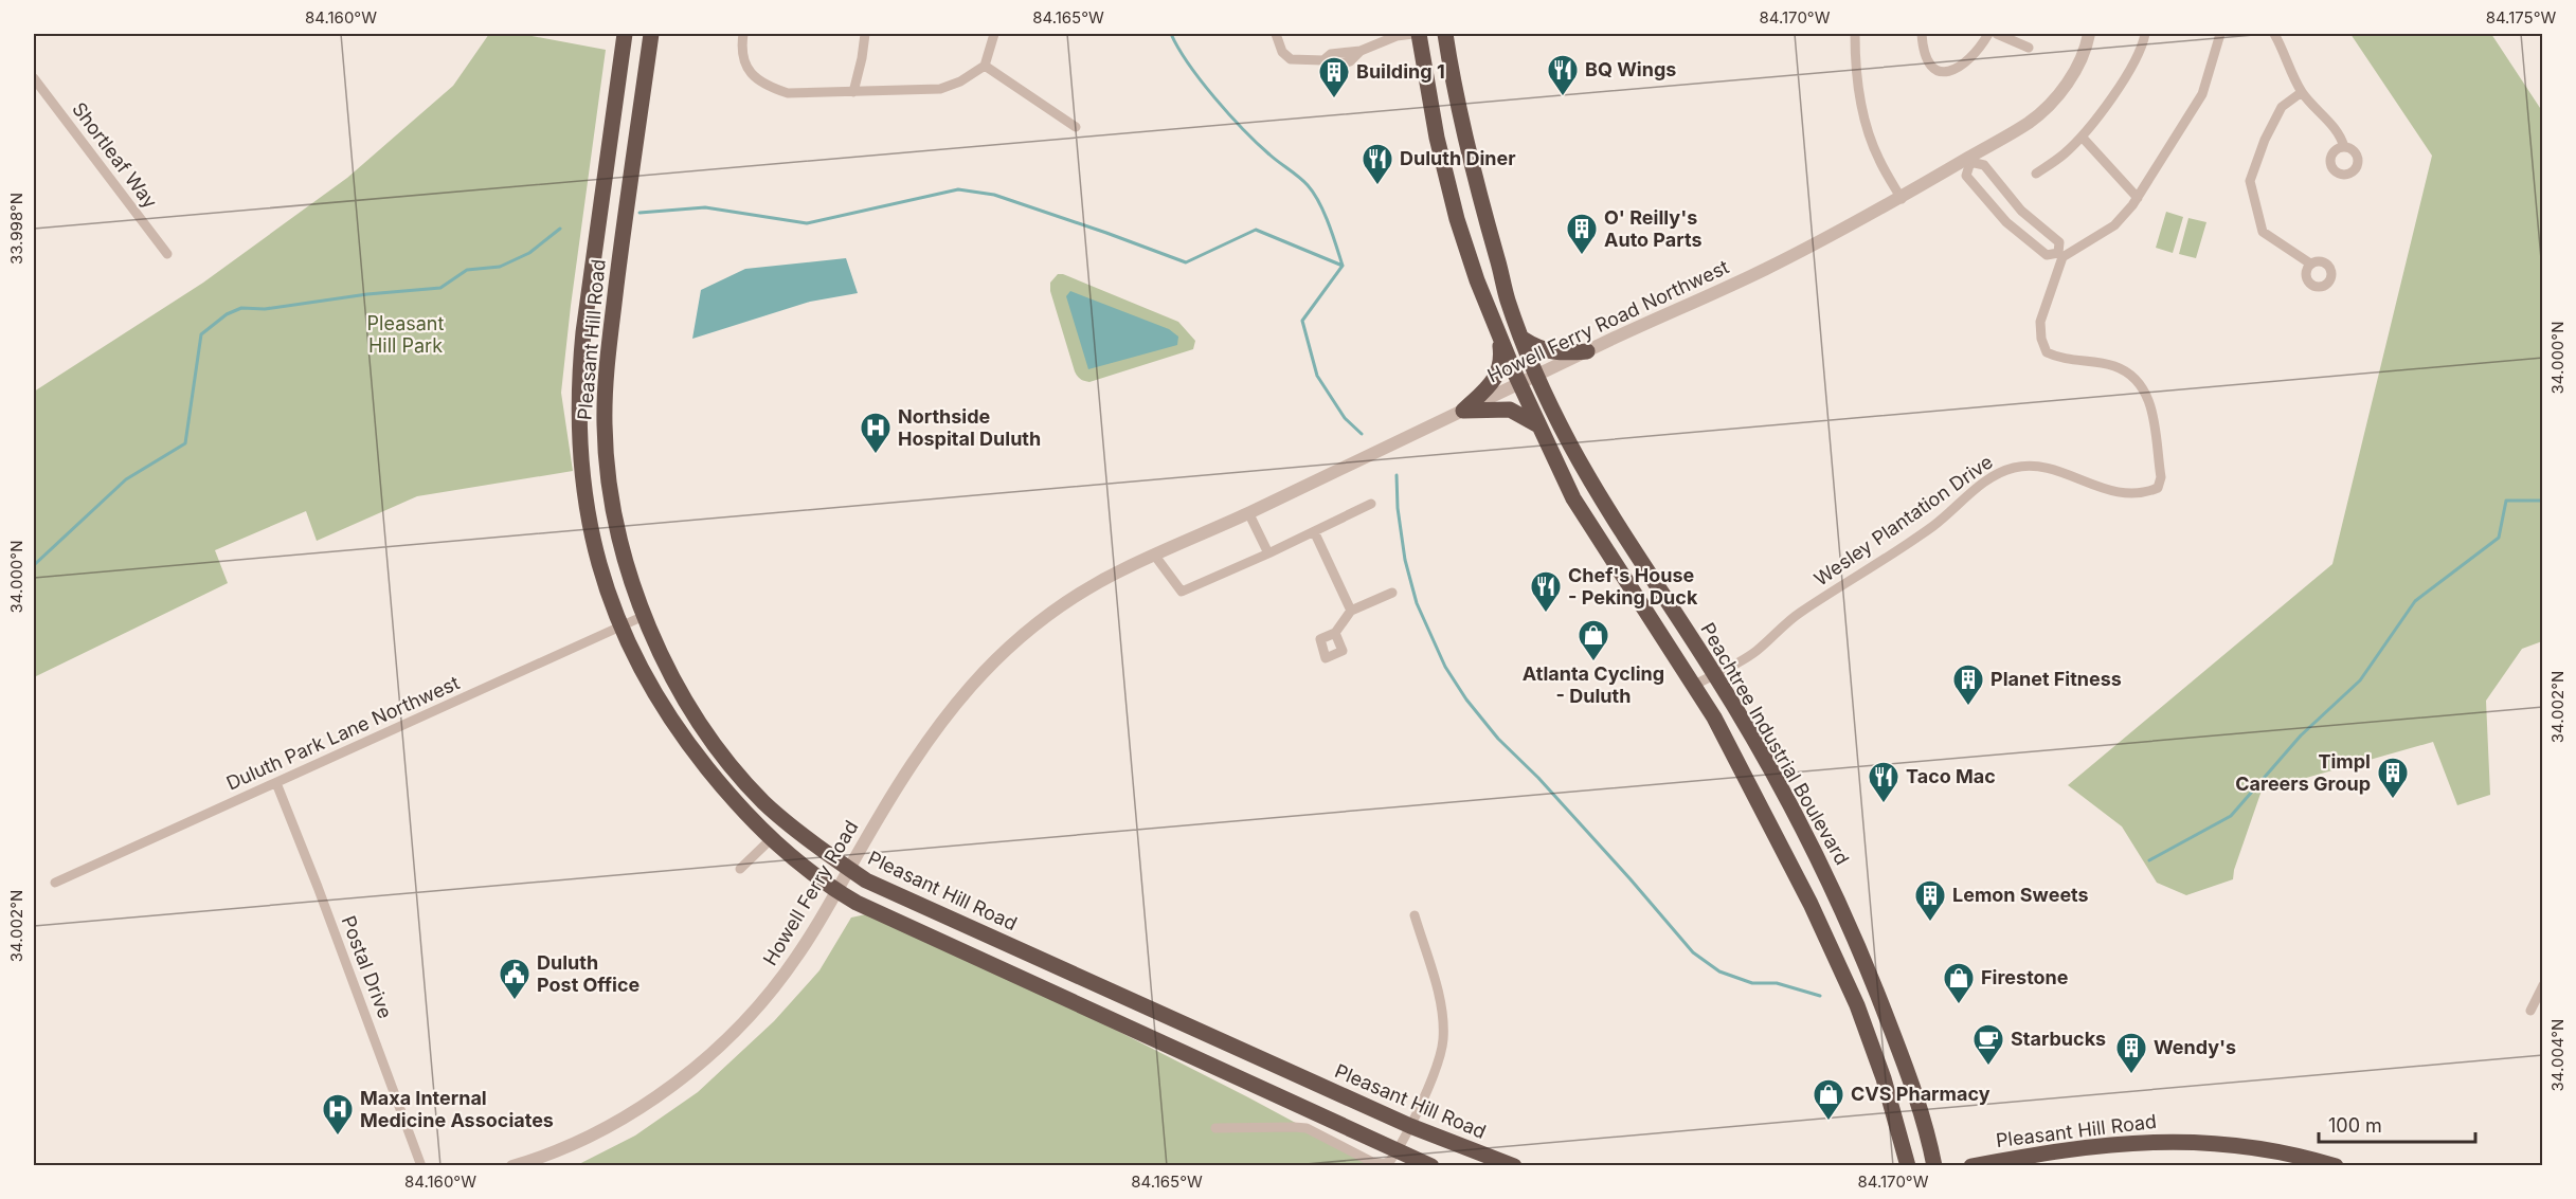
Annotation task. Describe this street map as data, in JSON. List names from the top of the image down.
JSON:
{
  "streets": {
    "highway": ["Pleasant Hill Road", "Peachtree Industrial Boulevard"],
    "street": [
      "Shortleaf Way",
      "Howell Ferry Road Northwest",
      "Wesley Plantation Drive",
      "Duluth Park Lane Northwest",
      "Howell Ferry Road",
      "Postal Drive"
    ]
  },
  "crossings": [
    ["Howell Ferry Road Northwest", "Peachtree Industrial Boulevard"],
    ["Howell Ferry Road Northwest", "Howell Ferry Road"],
    ["Pleasant Hill Road", "Duluth Park Lane Northwest"],
    ["Pleasant Hill Road", "Howell Ferry Road"],
    ["Wesley Plantation Drive", "Peachtree Industrial Boulevard"],
    ["Duluth Park Lane Northwest", "Postal Drive"]
  ],
  "parks": ["Pleasant Hill Park"],
  "places": {
    "restaurant": [
      "BQ Wings",
      "Duluth Diner",
      "Chef's House - Peking Duck",
      "Taco Mac"
    ],
    "building": [
      "Building 1",
      "O' Reilly's Auto Parts",
      "Planet Fitness",
      "Timpl Careers Group",
      "Lemon Sweets",
      "Wendy's"
    ],
    "hospital": ["Northside Hospital Duluth", "Maxa Internal Medicine Associates"],
    "shop": ["Atlanta Cycling - Duluth", "Firestone", "CVS Pharmacy"],
    "public building": ["Duluth Post Office"],
    "cafe": ["Starbucks"]
  },
  "scale_bar": "100 m",
  "coordinates": [
    "84.160°W",
    "84.165°W",
    "84.170°W",
    "84.175°W",
    "33.998°N",
    "34.000°N",
    "34.002°N",
    "34.004°N"
  ]
}
